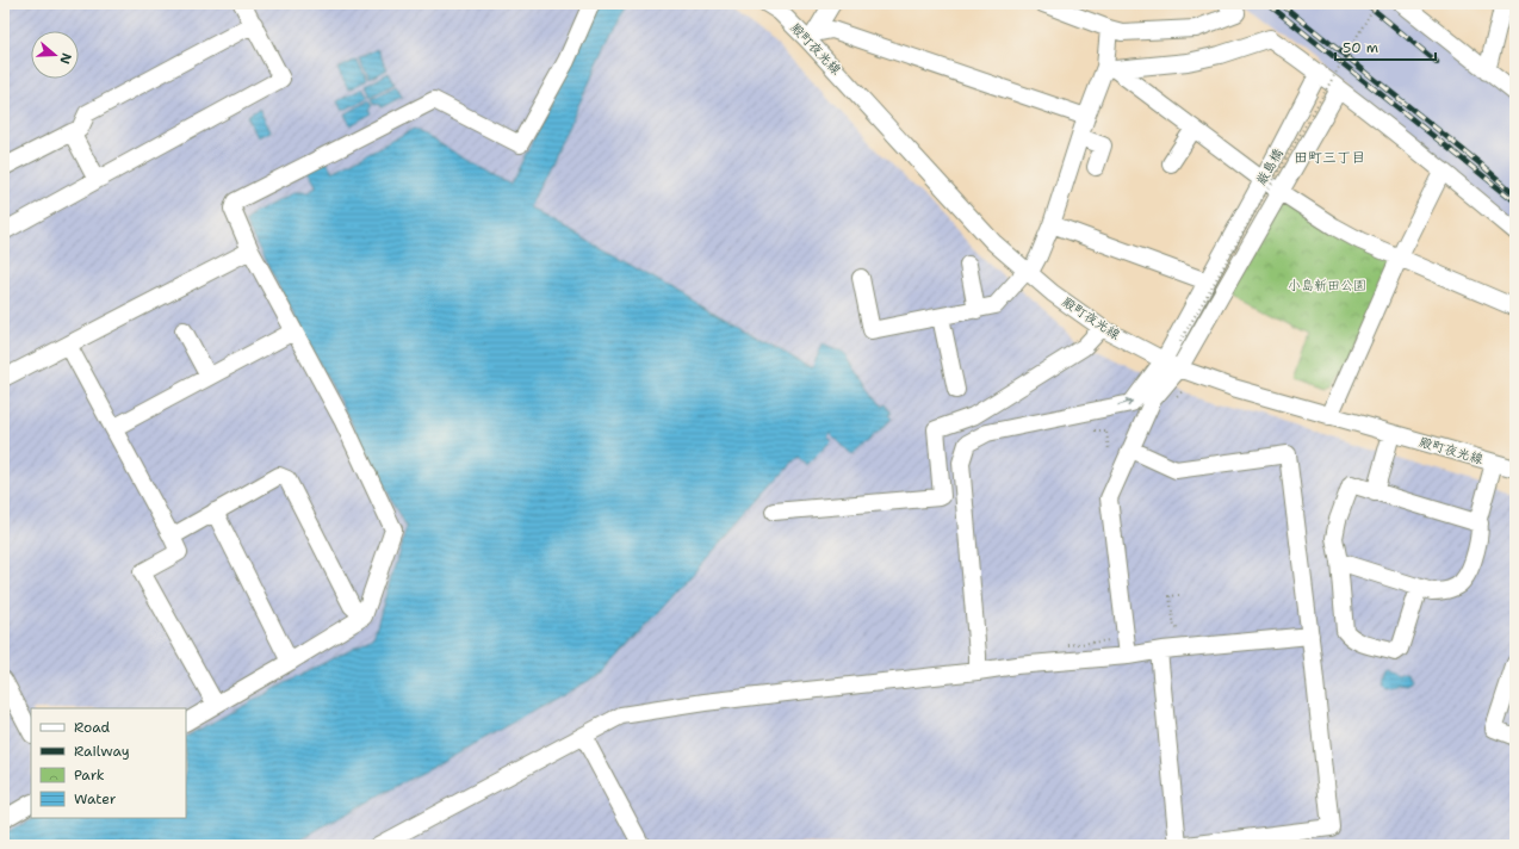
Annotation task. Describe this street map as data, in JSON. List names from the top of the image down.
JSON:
{
  "streets": {
    "street": ["殿町夜光線"],
    "path": ["厳島橋"]
  },
  "districts": ["田町三丁目"],
  "parks": ["小島新田公園"],
  "legend": [
    "Road",
    "Railway",
    "Park",
    "Water"
  ],
  "scale_bar": "50 m",
  "north": "right"
}
